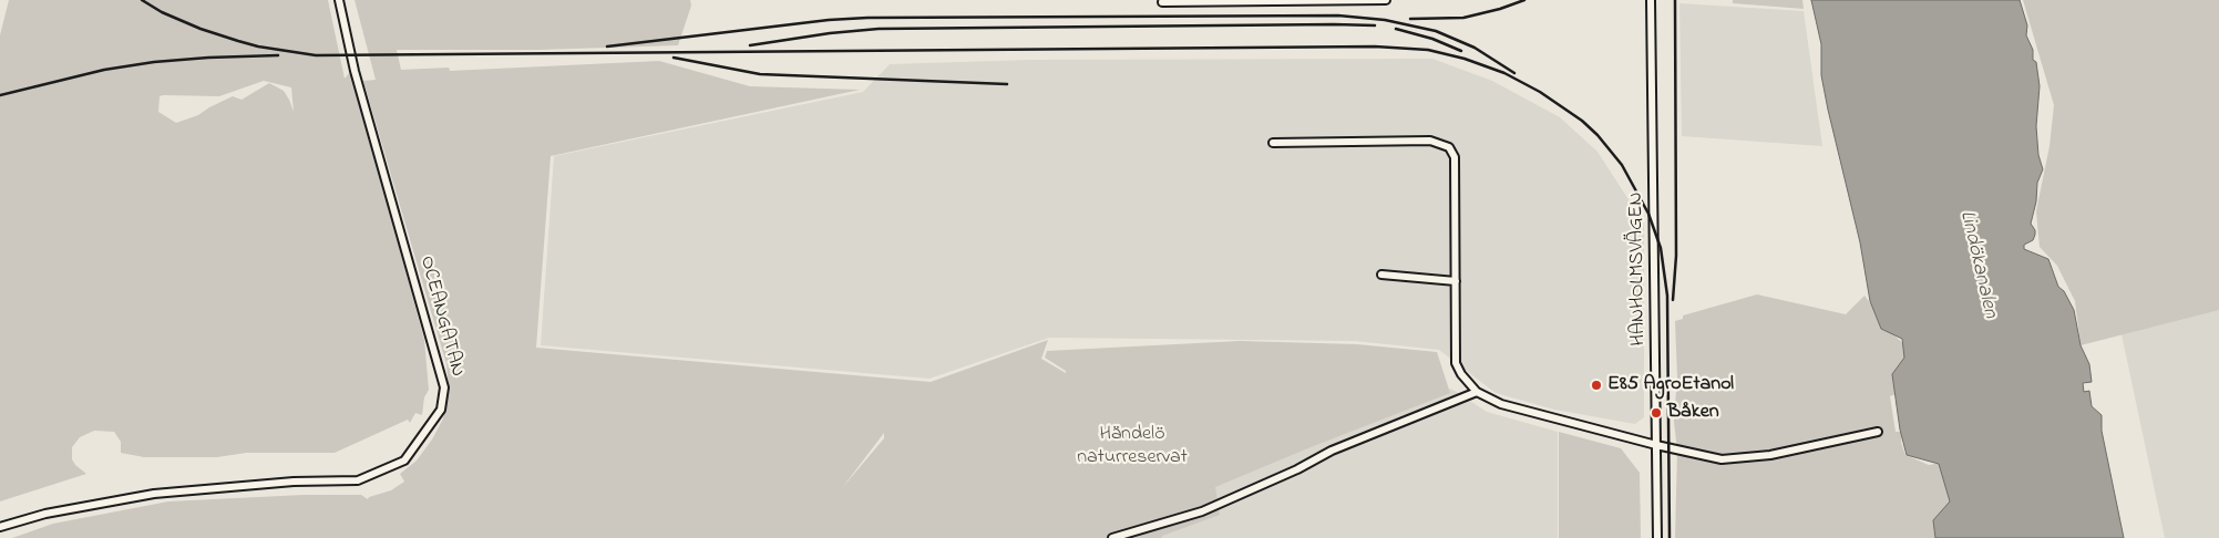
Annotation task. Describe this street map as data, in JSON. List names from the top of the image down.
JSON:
{
  "streets": {
    "street": ["HANHOLMSVÄGEN", "OCEANGATAN"]
  },
  "water": ["Lindökanalen"],
  "parks": ["Händelö naturreservat"],
  "places": ["E85 AgroEtanol", "Båken"]
}
